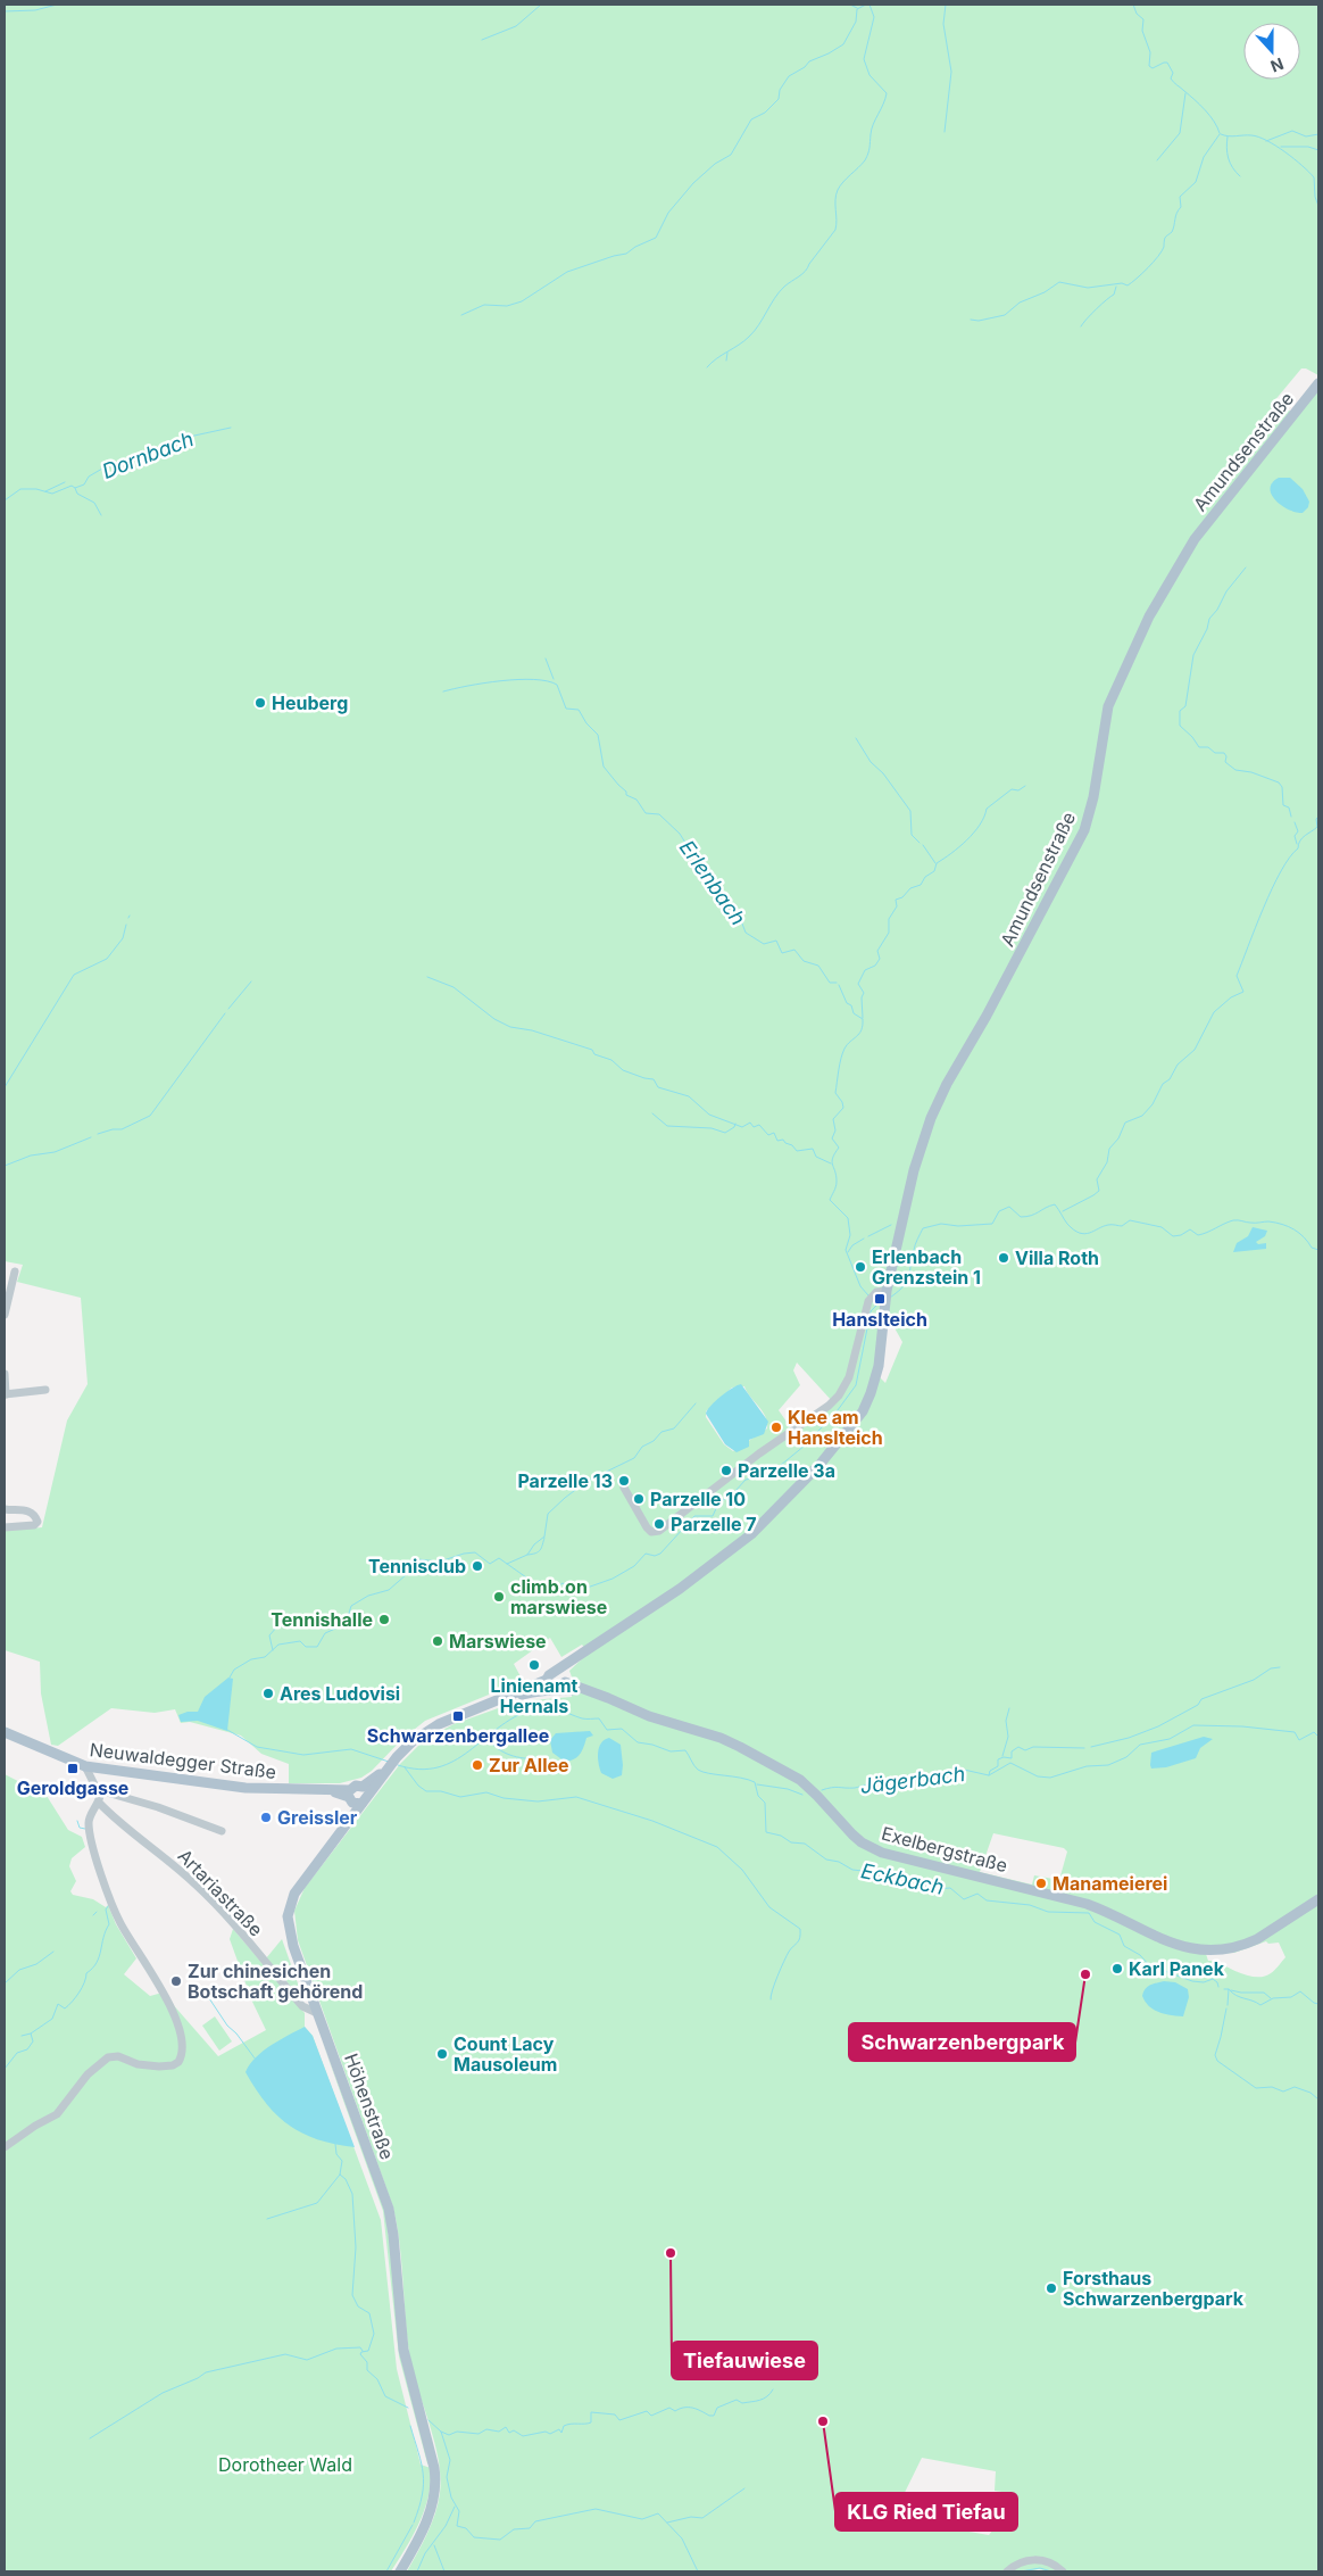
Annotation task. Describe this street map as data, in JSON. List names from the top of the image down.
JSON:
{
  "streets": {
    "main road": [
      "Amundsenstraße",
      "Neuwaldegger Straße",
      "Exelbergstraße",
      "Höhenstraße"
    ],
    "street": ["Artariastraße"]
  },
  "crossings": [
    ["Neuwaldegger Straße", "Höhenstraße"],
    ["Artariastraße", "Höhenstraße"]
  ],
  "water": [
    "Dornbach",
    "Erlenbach",
    "Jägerbach",
    "Eckbach"
  ],
  "parks": ["Dorotheer Wald"],
  "places": {
    "other": [
      "Heuberg",
      "Villa Roth",
      "Erlenbach Grenzstein 1",
      "Klee am Hanslteich",
      "Parzelle 3a",
      "Parzelle 13",
      "Parzelle 10",
      "Parzelle 7",
      "Tennisclub",
      "climb.on marswiese",
      "Tennishalle",
      "Marswiese",
      "Linienamt Hernals",
      "Ares Ludovisi",
      "Zur Allee",
      "Greissler",
      "Manameierei",
      "Karl Panek",
      "Schwarzenbergpark",
      "Zur chinesichen Botschaft gehörend",
      "Count Lacy Mausoleum",
      "Tiefauwiese",
      "Forsthaus Schwarzenbergpark",
      "KLG Ried Tiefau"
    ],
    "transit": ["Hanslteich", "Schwarzenbergallee", "Geroldgasse"]
  },
  "north": "bottom"
}
